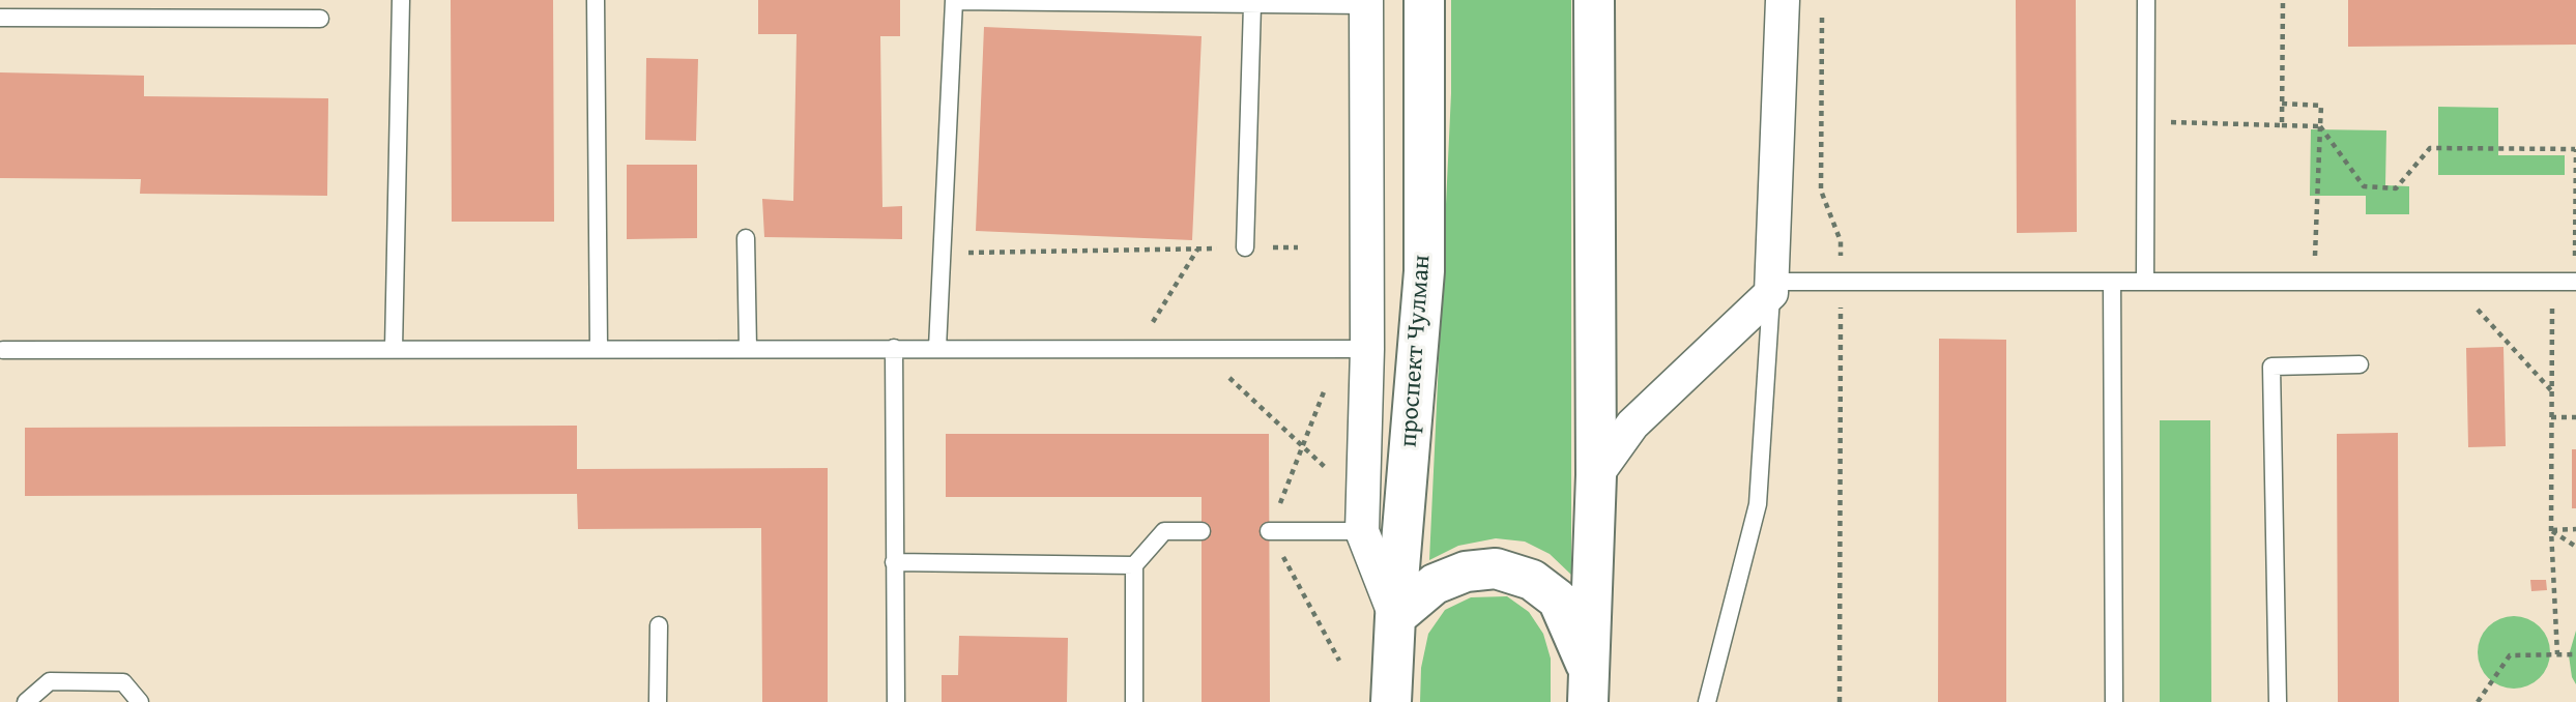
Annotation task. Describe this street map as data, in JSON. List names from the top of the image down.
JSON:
{
  "streets": {
    "main road": ["проспект Чулман"]
  }
}
